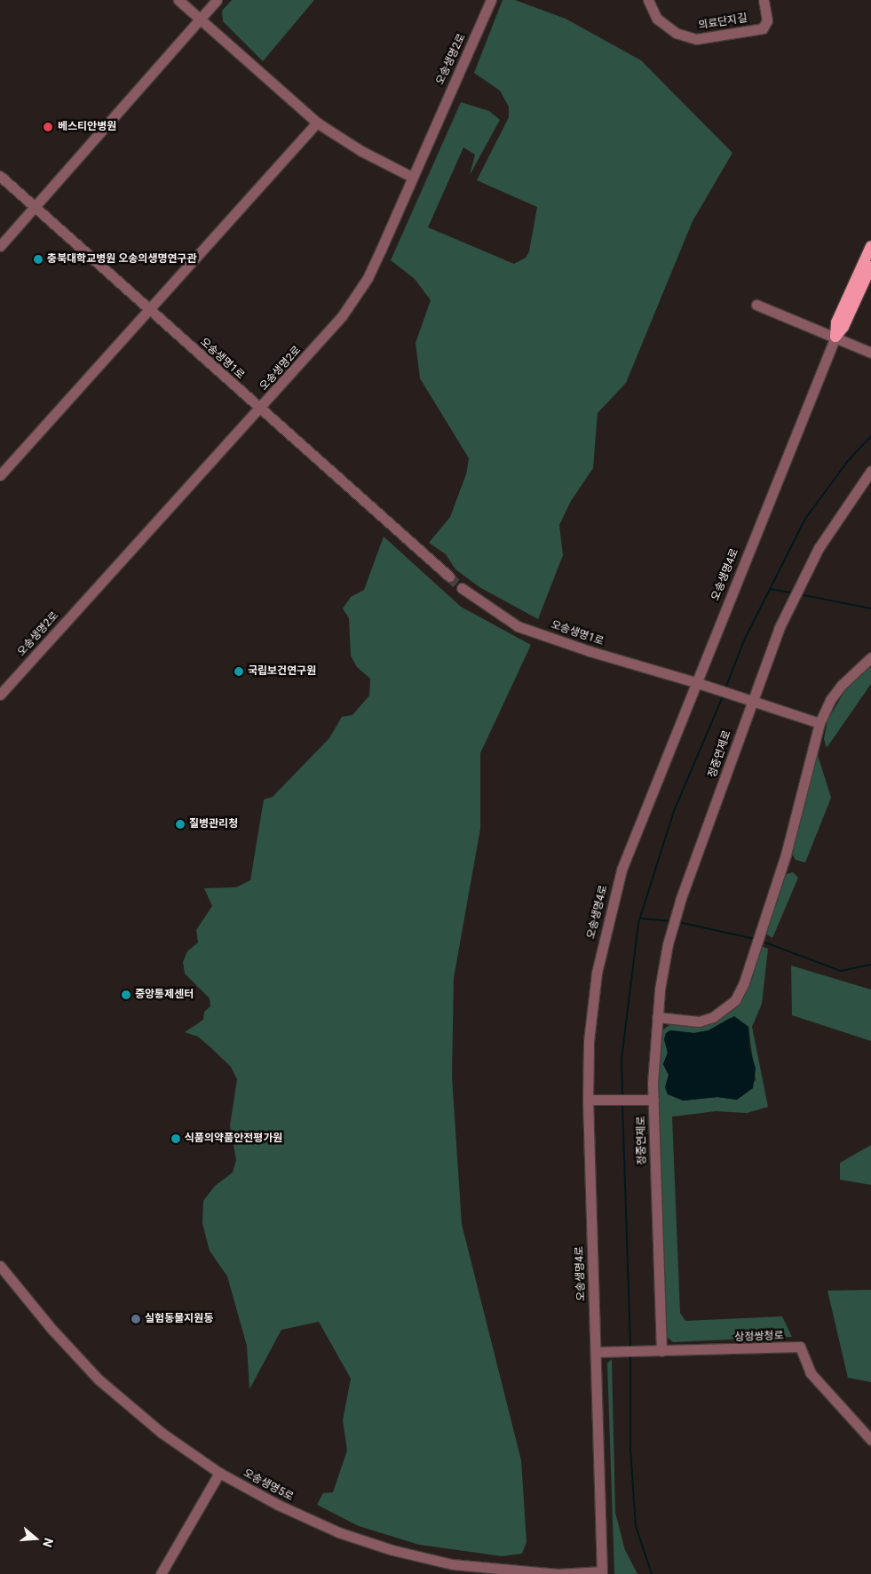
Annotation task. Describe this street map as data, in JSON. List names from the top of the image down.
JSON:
{
  "streets": {
    "street": [
      "의료단지길",
      "오송생명2로",
      "오송생명1로",
      "오송생명4로",
      "정중연제로",
      "상정쌍청로",
      "오송생명5로"
    ]
  },
  "crossings": [
    ["오송생명2로", "오송생명1로"],
    ["오송생명1로", "오송생명4로"],
    ["오송생명1로", "정중연제로"],
    ["오송생명4로", "오송생명5로"],
    ["정중연제로", "상정쌍청로"]
  ],
  "places": [
    "베스티안병원",
    "충북대학교병원 오송의생명연구관",
    "국립보건연구원",
    "질병관리청",
    "중앙통제센터",
    "식품의약품안전평가원",
    "실험동물지원동"
  ],
  "north": "right"
}
